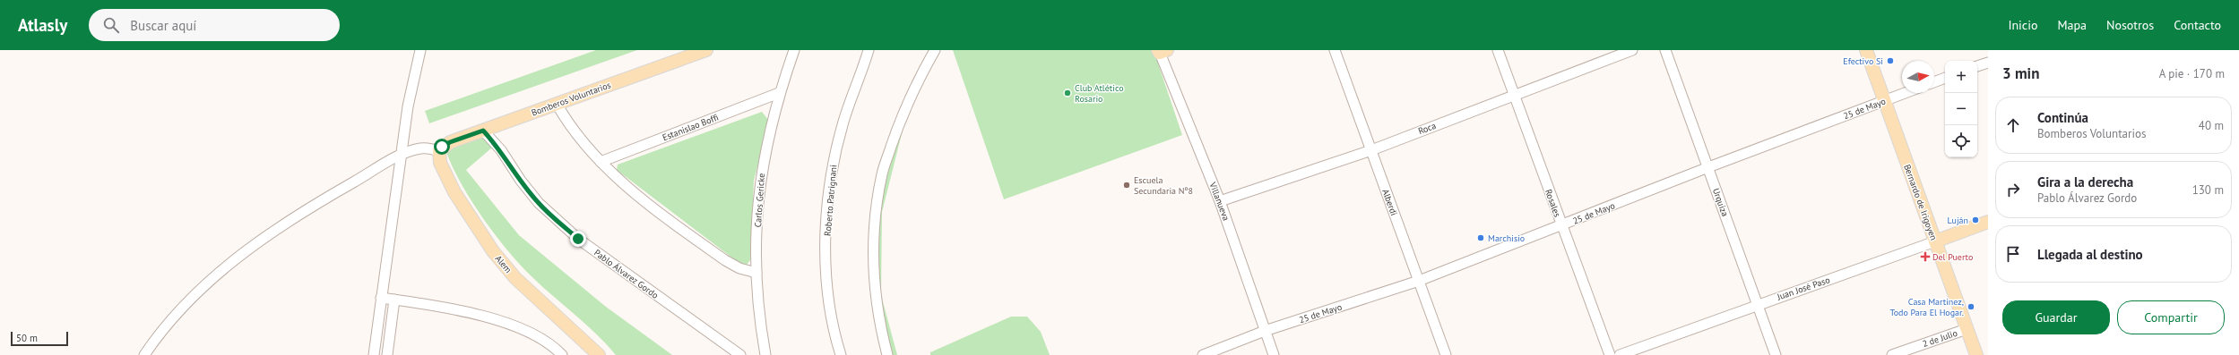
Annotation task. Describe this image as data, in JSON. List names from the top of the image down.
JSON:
{
  "streets": {
    "main road": [
      "Bomberos Voluntarios",
      "Bernardo de Irigoyen",
      "Alem",
      "Juan José Paso"
    ],
    "street": [
      "25 de Mayo",
      "Estanislao Boffi",
      "Roca",
      "Carlos Gericke",
      "Roberto Patrignani",
      "Villanueva",
      "Alberdi",
      "Urquiza",
      "Rosales",
      "Pablo Álvarez Gordo",
      "2 de Julio"
    ]
  },
  "crossings": [
    ["Bomberos Voluntarios", "Alem"],
    ["Bomberos Voluntarios", "Pablo Álvarez Gordo"],
    ["25 de Mayo", "Villanueva"],
    ["25 de Mayo", "Alberdi"],
    ["25 de Mayo", "Urquiza"],
    ["25 de Mayo", "Bernardo de Irigoyen"],
    ["25 de Mayo", "Rosales"],
    ["Estanislao Boffi", "Carlos Gericke"],
    ["Roca", "Villanueva"],
    ["Roca", "Alberdi"],
    ["Roca", "Rosales"],
    ["Urquiza", "Juan José Paso"],
    ["Bernardo de Irigoyen", "Juan José Paso"],
    ["Bernardo de Irigoyen", "2 de Julio"]
  ],
  "places": {
    "other": [
      "Efectivo Si",
      "Club Atlético Rosario",
      "Escuela Secundaria Nº8",
      "Luján",
      "Marchisio",
      "Casa Martinez, Todo Para El Hogar."
    ],
    "health": ["Del Puerto"]
  },
  "scale_bar": "50 m",
  "north": "right",
  "page": {
    "header": "Atlasly",
    "search": "Buscar aquí",
    "nav": [
      "Inicio",
      "Mapa",
      "Nosotros",
      "Contacto"
    ],
    "heading": ["3 min", "A pie · 170 m"],
    "map_buttons": ["+", "−"],
    "list": [
      ["Continúa", "Bomberos Voluntarios", "40 m"],
      ["Gira a la derecha", "Pablo Álvarez Gordo", "130 m"],
      "Llegada al destino"
    ],
    "buttons": ["Guardar", "Compartir"],
    "scale": "50 m"
  }
}
